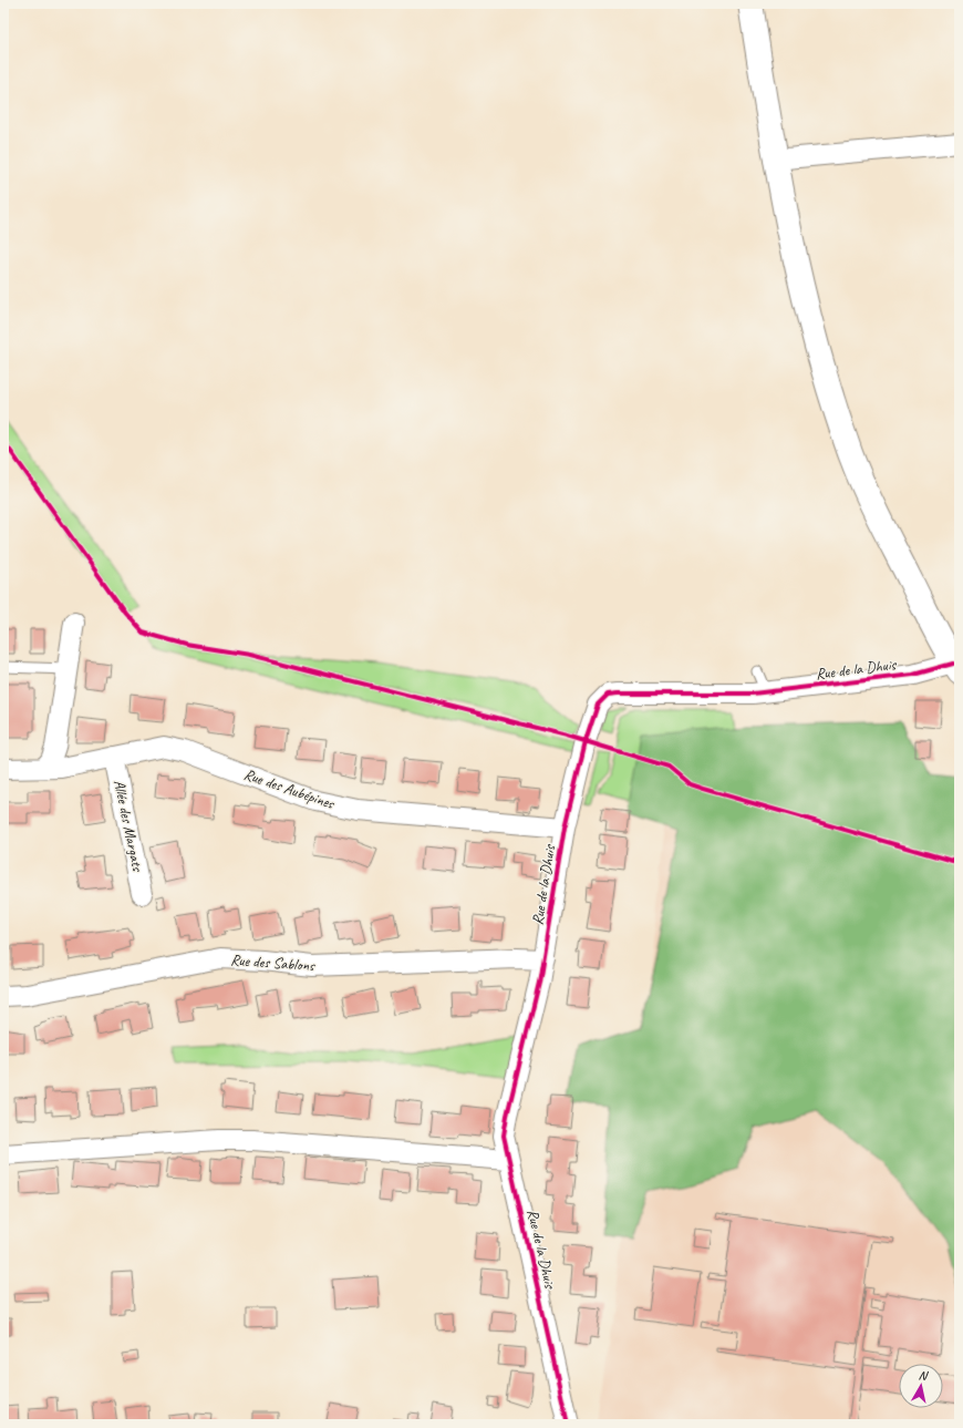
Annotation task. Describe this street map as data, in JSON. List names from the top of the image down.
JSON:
{
  "streets": {
    "street": [
      "Rue de la Dhuis",
      "Rue des Aubépines",
      "Allée des Margats",
      "Rue des Sablons"
    ]
  },
  "crossings": [
    ["Rue de la Dhuis", "Rue des Aubépines"],
    ["Rue de la Dhuis", "Rue des Sablons"],
    ["Rue des Aubépines", "Allée des Margats"]
  ],
  "north": "top"
}
